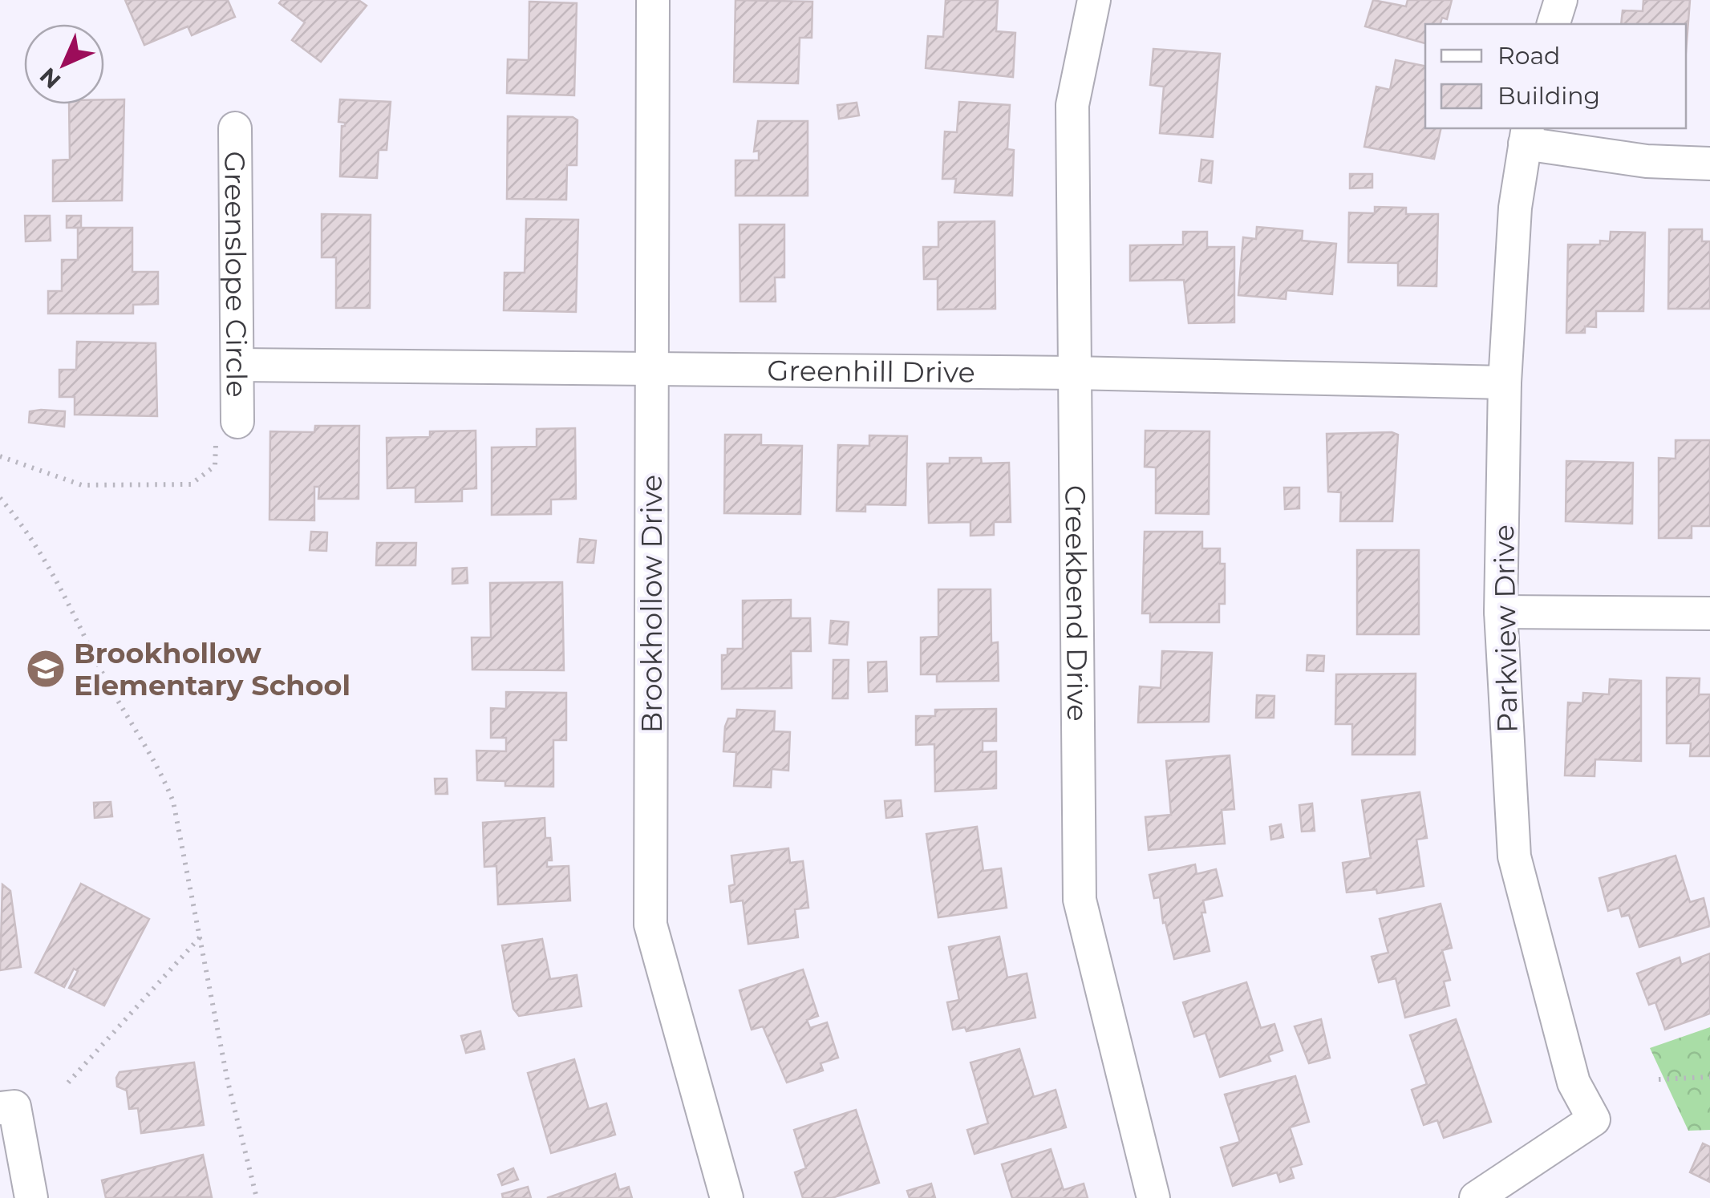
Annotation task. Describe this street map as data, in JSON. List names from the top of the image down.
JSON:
{
  "streets": {
    "street": [
      "Greenslope Circle",
      "Greenhill Drive",
      "Creekbend Drive",
      "Brookhollow Drive",
      "Parkview Drive"
    ]
  },
  "crossings": [
    ["Greenslope Circle", "Greenhill Drive"],
    ["Greenhill Drive", "Creekbend Drive"],
    ["Greenhill Drive", "Brookhollow Drive"],
    ["Greenhill Drive", "Parkview Drive"]
  ],
  "places": {
    "school or university": ["Brookhollow Elementary School"]
  },
  "legend": ["Road", "Building"],
  "north": "bottom left"
}
